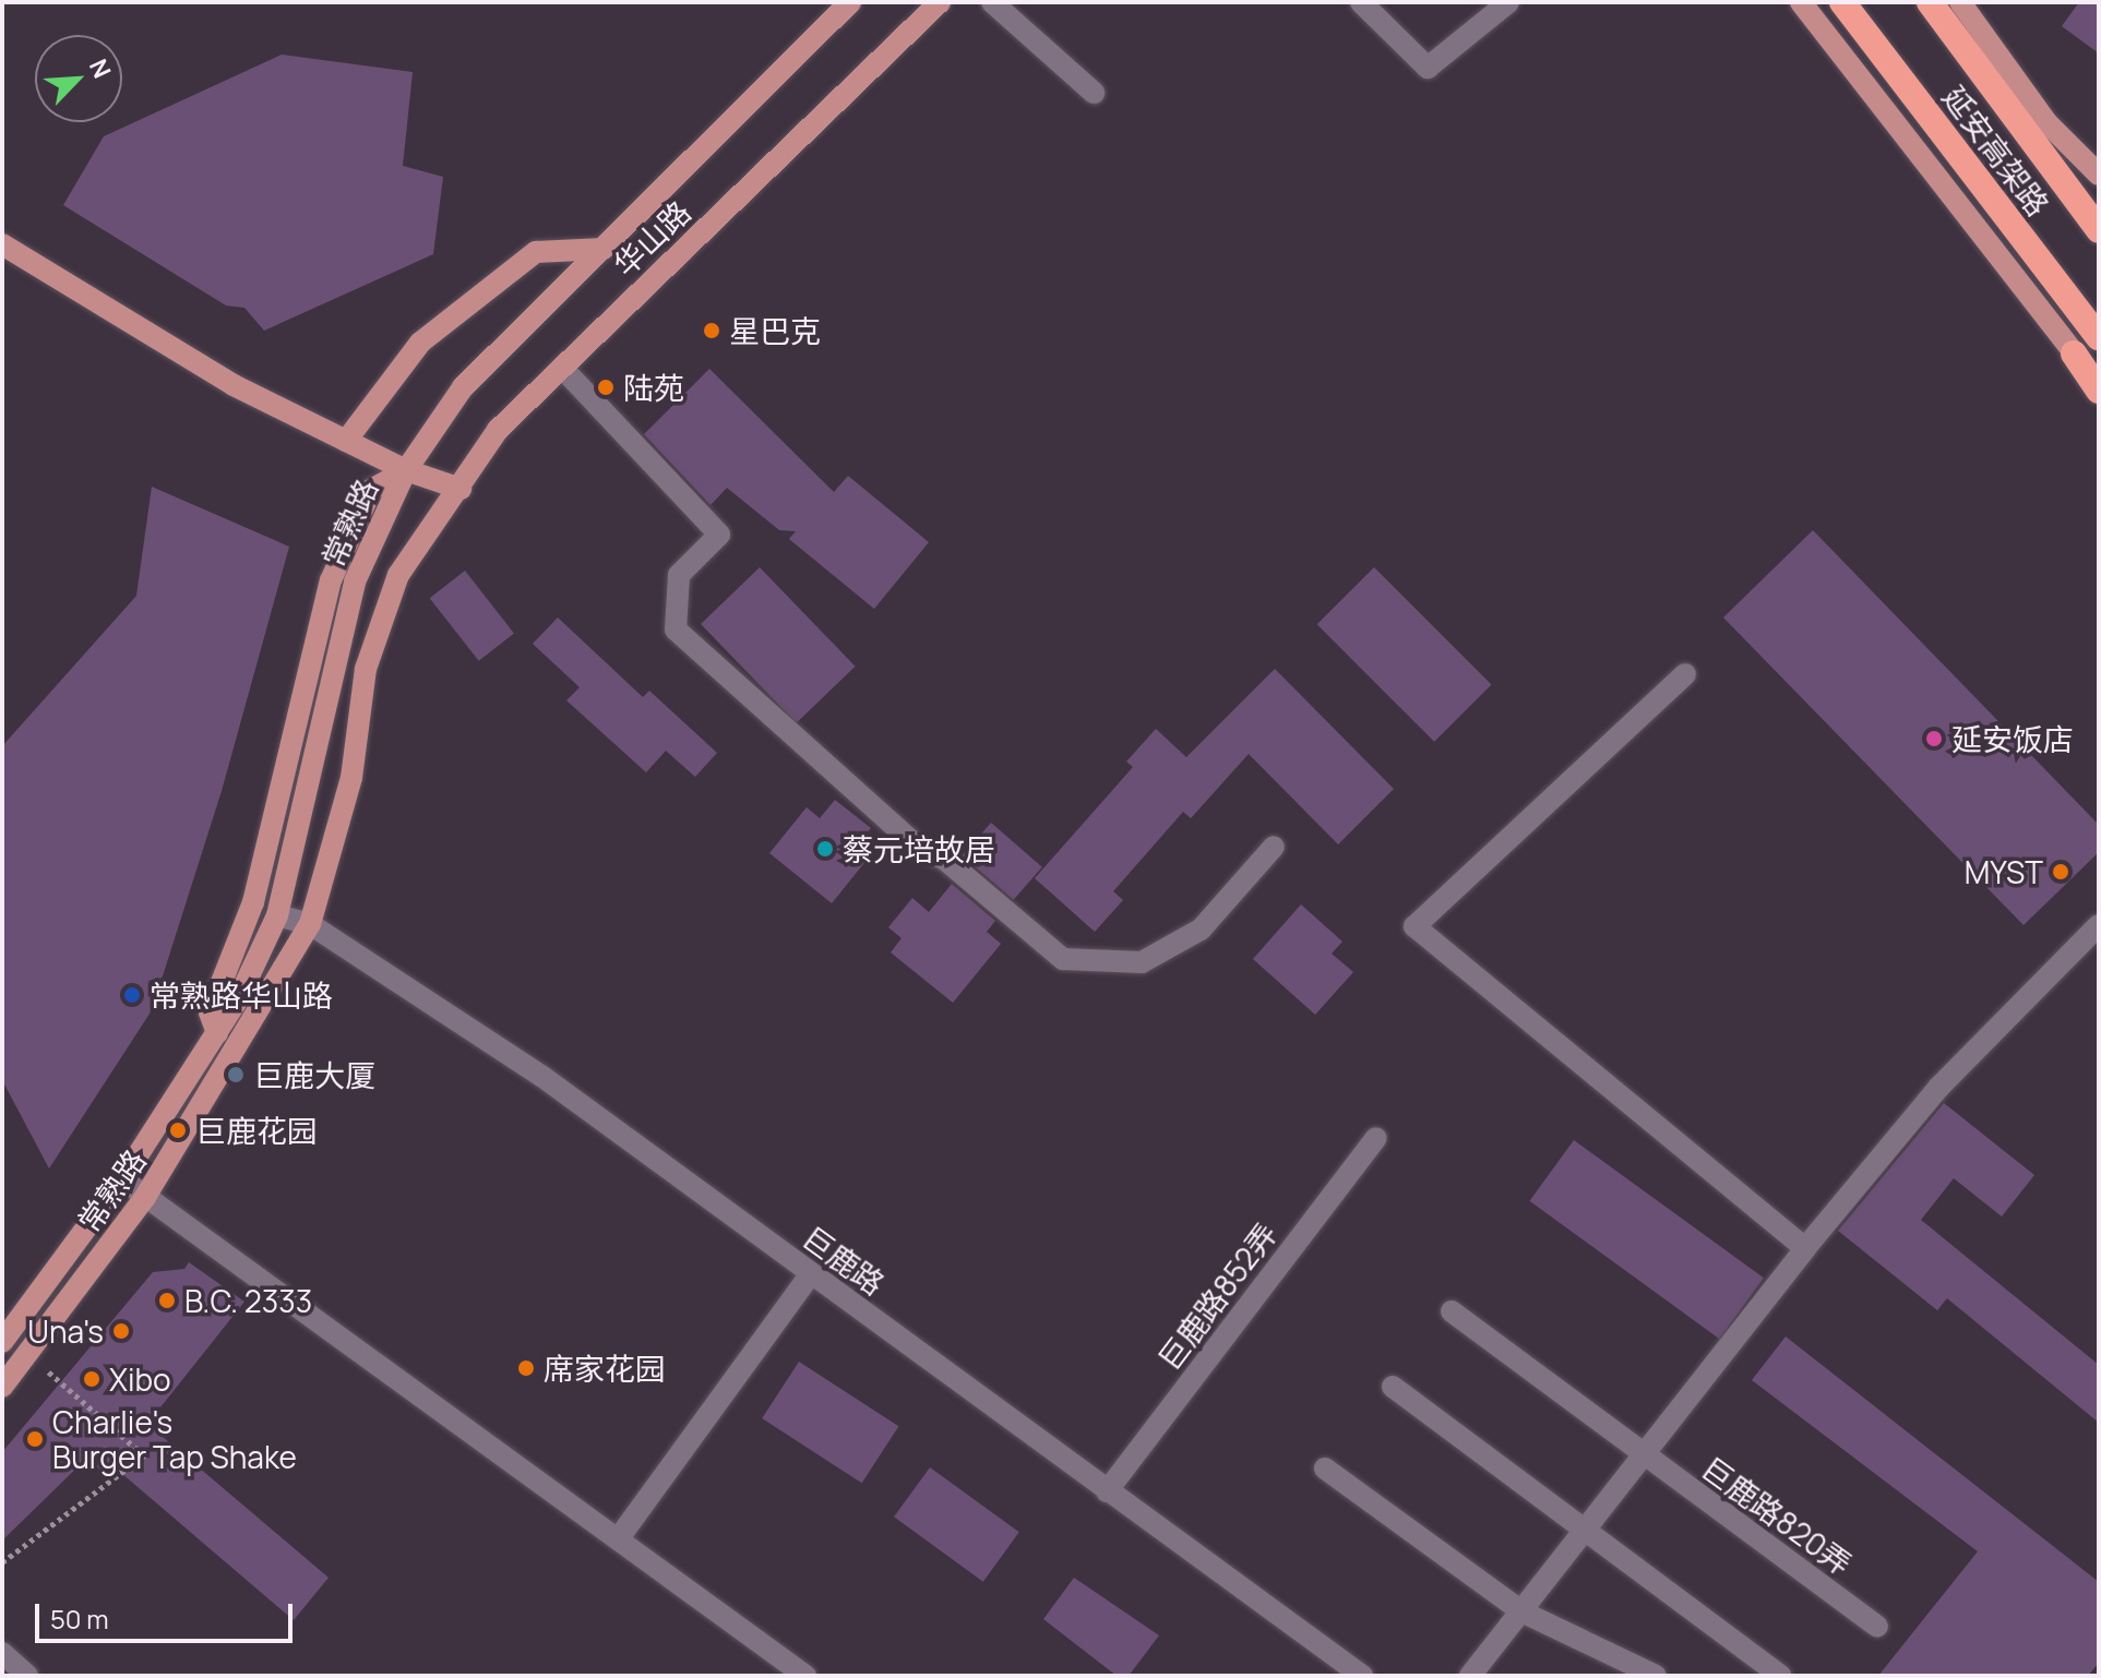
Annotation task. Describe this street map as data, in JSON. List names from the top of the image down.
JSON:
{
  "streets": {
    "highway": ["延安高架路"],
    "main road": ["华山路", "常熟路"],
    "street": ["巨鹿路", "巨鹿路852弄", "巨鹿路820弄"]
  },
  "crossings": [
    ["华山路", "常熟路"],
    ["常熟路", "巨鹿路"],
    ["巨鹿路", "巨鹿路852弄"]
  ],
  "places": [
    "星巴克",
    "陆苑",
    "延安饭店",
    "蔡元培故居",
    "MYST",
    "常熟路华山路",
    "巨鹿大厦",
    "巨鹿花园",
    "B.C. 2333",
    "Una's",
    "席家花园",
    "Xibo",
    "Charlie's Burger Tap Shake"
  ],
  "scale_bar": "50 m",
  "north": "top right"
}
